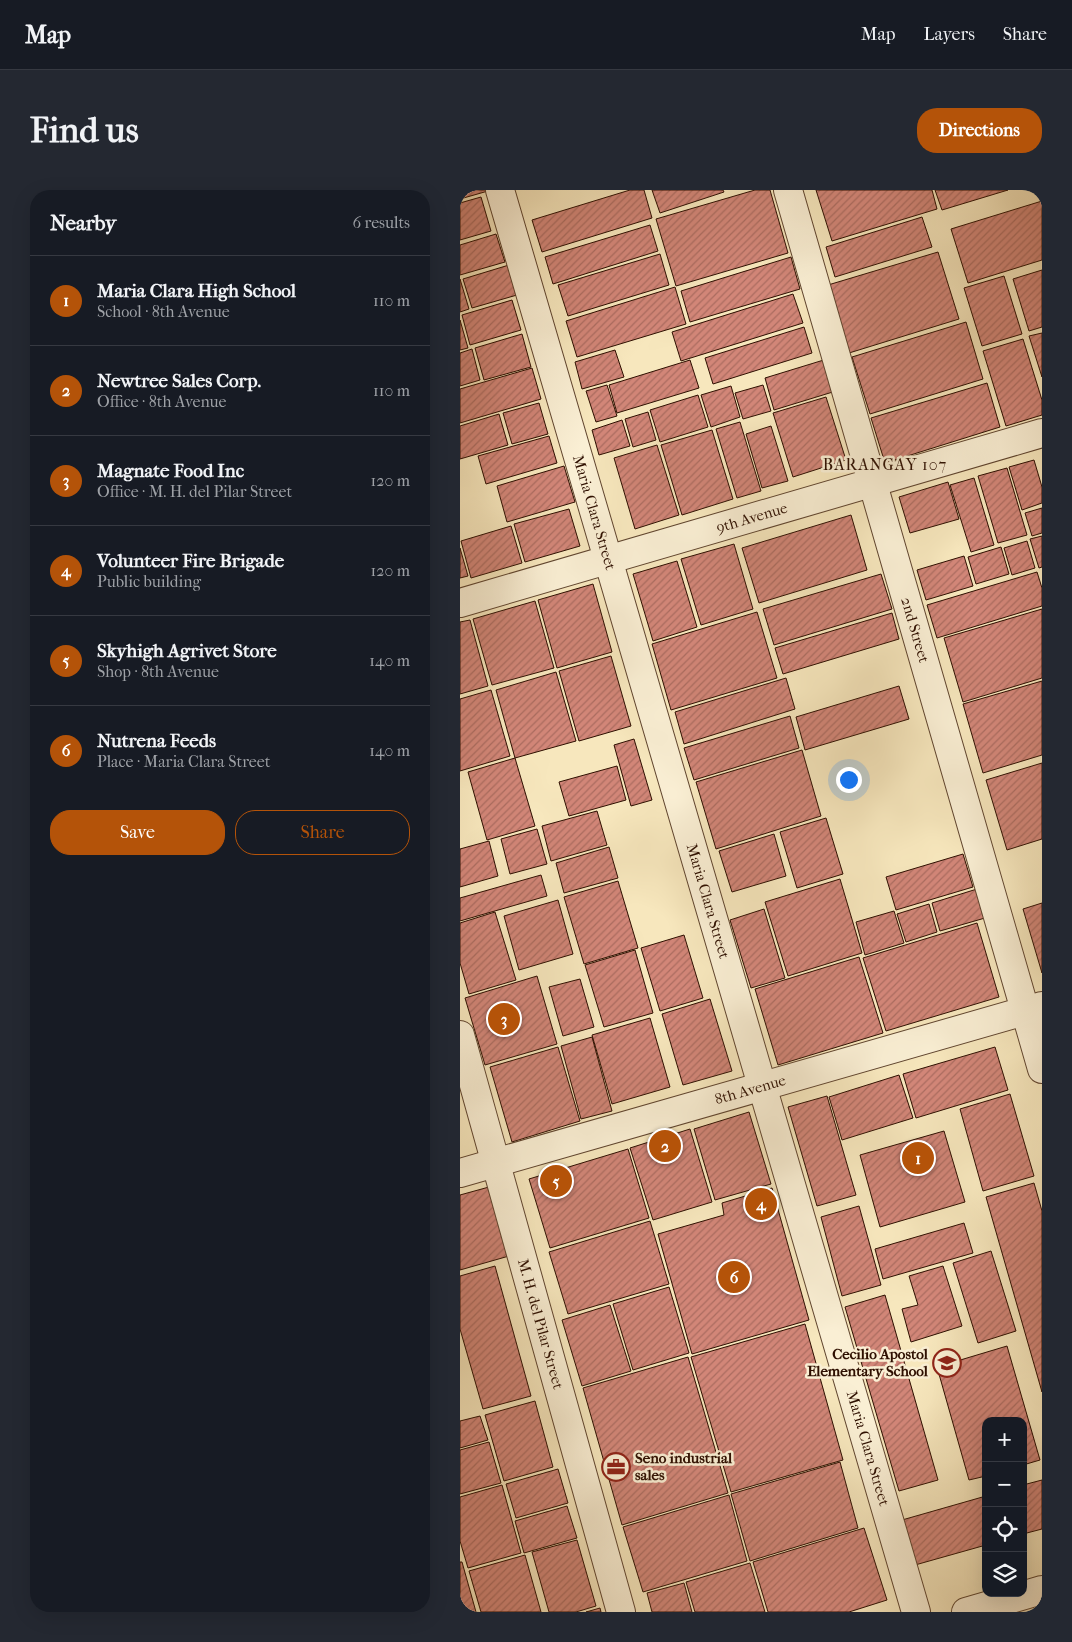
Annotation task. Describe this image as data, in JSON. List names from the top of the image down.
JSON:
{
  "streets": {
    "street": [
      "Maria Clara Street",
      "9th Avenue",
      "2nd Street",
      "8th Avenue",
      "M. H. del Pilar Street"
    ]
  },
  "crossings": [
    ["Maria Clara Street", "9th Avenue"],
    ["Maria Clara Street", "8th Avenue"],
    ["9th Avenue", "2nd Street"],
    ["2nd Street", "8th Avenue"],
    ["8th Avenue", "M. H. del Pilar Street"]
  ],
  "districts": ["BARANGAY 107"],
  "places": {
    "school or university": ["Cecilio Apostol Elementary School"],
    "office": ["Seno industrial sales"]
  },
  "page": {
    "header": "Map",
    "nav": ["Map", "Layers", "Share"],
    "buttons": [
      "Directions",
      ["Save", "Share"]
    ],
    "title": "Find us",
    "heading": ["Nearby", "6 results"],
    "list": [
      {
        "mark": "1",
        "name": "Maria Clara High School",
        "note": "School · 8th Avenue",
        "value": "110 m"
      },
      {
        "mark": "2",
        "name": "Newtree Sales Corp.",
        "note": "Office · 8th Avenue",
        "value": "110 m"
      },
      {
        "mark": "3",
        "name": "Magnate Food Inc",
        "note": "Office · M. H. del Pilar Street",
        "value": "120 m"
      },
      {
        "mark": "4",
        "name": "Volunteer Fire Brigade",
        "note": "Public building",
        "value": "120 m"
      },
      {
        "mark": "5",
        "name": "Skyhigh Agrivet Store",
        "note": "Shop · 8th Avenue",
        "value": "140 m"
      },
      {
        "mark": "6",
        "name": "Nutrena Feeds",
        "note": "Place · Maria Clara Street",
        "value": "140 m"
      }
    ],
    "pins": [
      "3",
      "2",
      "1",
      "5",
      "4",
      "6"
    ],
    "map_buttons": ["+", "−"]
  }
}
